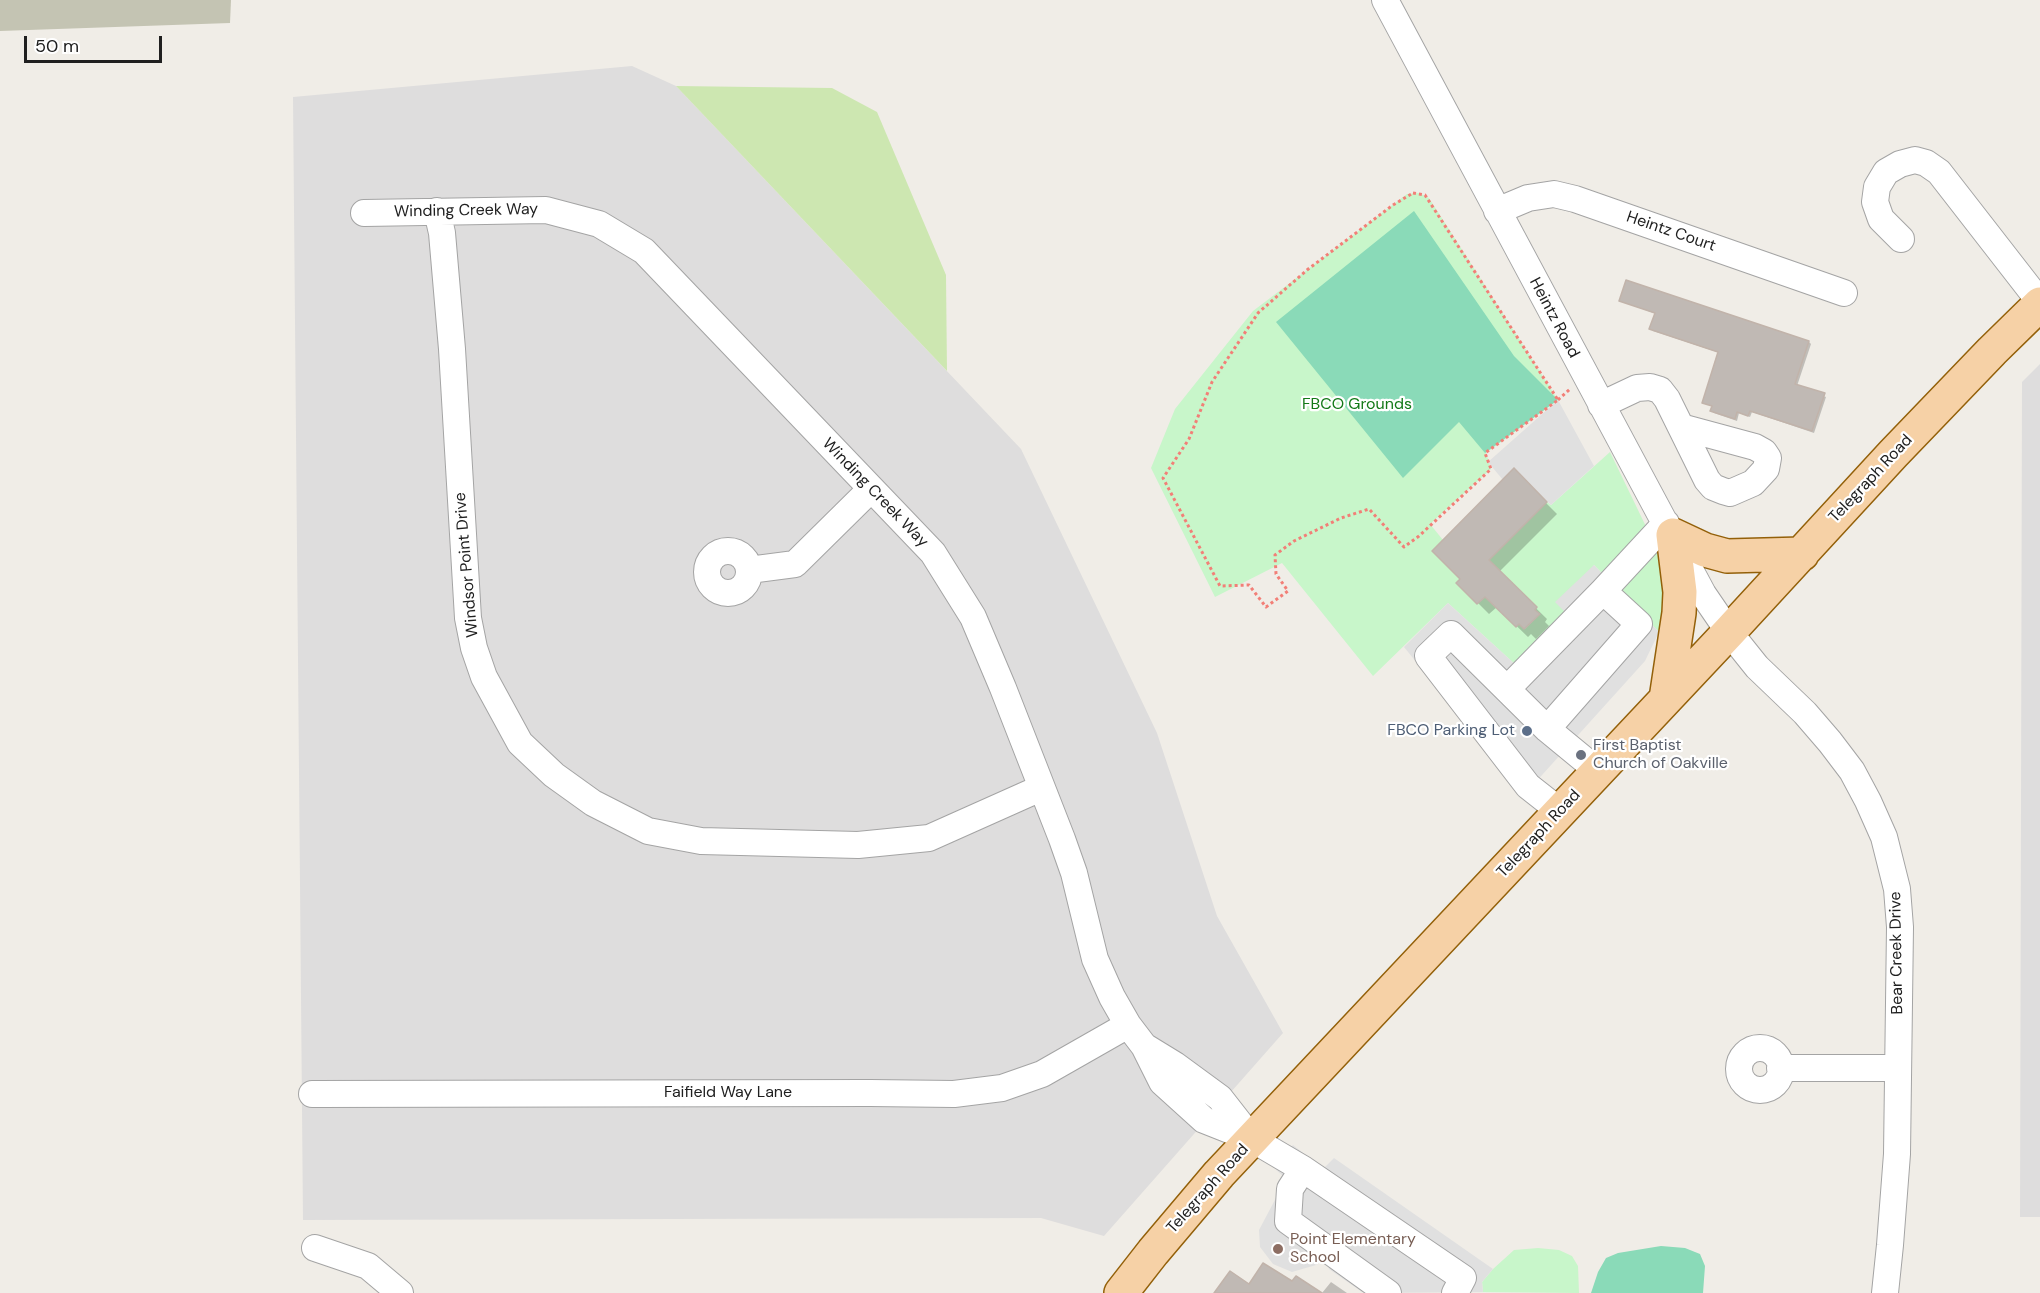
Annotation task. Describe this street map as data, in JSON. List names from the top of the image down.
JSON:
{
  "streets": {
    "main road": ["Telegraph Road"],
    "street": [
      "Winding Creek Way",
      "Heintz Court",
      "Heintz Road",
      "Windsor Point Drive",
      "Bear Creek Drive",
      "Faifield Way Lane"
    ]
  },
  "crossings": [
    ["Winding Creek Way", "Telegraph Road"],
    ["Winding Creek Way", "Windsor Point Drive"],
    ["Winding Creek Way", "Faifield Way Lane"],
    ["Heintz Court", "Heintz Road"],
    ["Heintz Road", "Telegraph Road"],
    ["Heintz Road", "Bear Creek Drive"],
    ["Telegraph Road", "Bear Creek Drive"]
  ],
  "parks": ["FBCO Grounds"],
  "places": ["FBCO Parking Lot", "First Baptist Church of Oakville", "Point Elementary School"],
  "scale_bar": "50 m"
}
